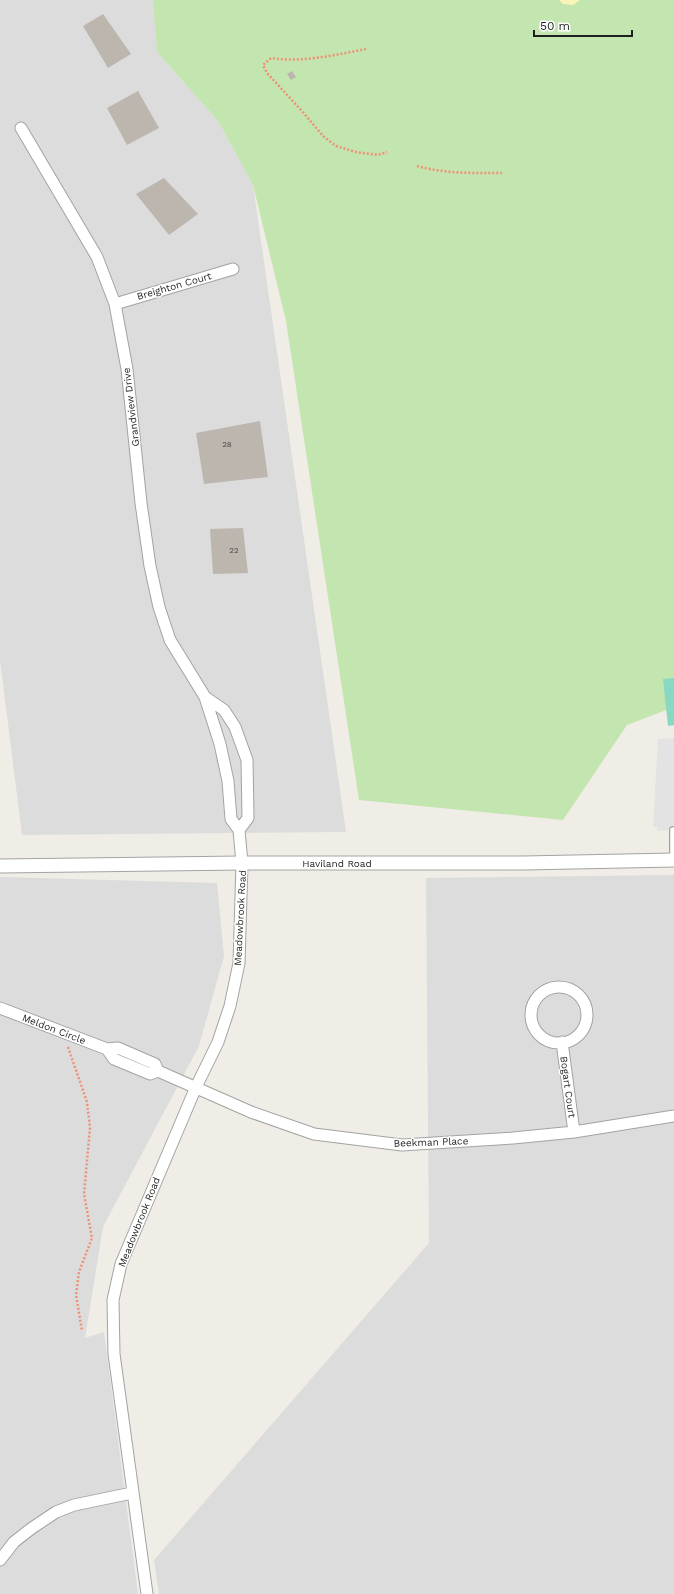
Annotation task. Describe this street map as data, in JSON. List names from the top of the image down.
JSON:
{
  "streets": {
    "street": [
      "Breighton Court",
      "Grandview Drive",
      "Haviland Road",
      "Meadowbrook Road",
      "Meldon Circle",
      "Bogart Court",
      "Beekman Place"
    ]
  },
  "crossings": [
    ["Breighton Court", "Grandview Drive"],
    ["Grandview Drive", "Meadowbrook Road"],
    ["Haviland Road", "Meadowbrook Road"],
    ["Meadowbrook Road", "Meldon Circle"],
    ["Meadowbrook Road", "Beekman Place"],
    ["Meldon Circle", "Beekman Place"],
    ["Bogart Court", "Beekman Place"]
  ],
  "house_numbers": ["28", "22"],
  "scale_bar": "50 m"
}
